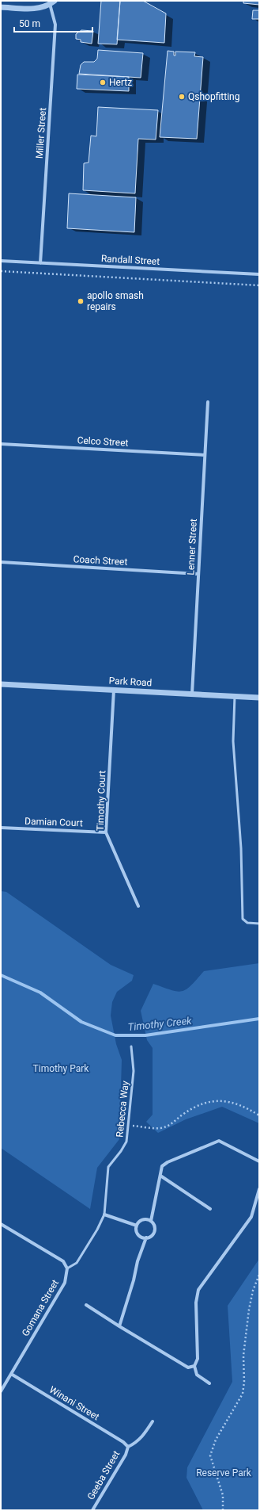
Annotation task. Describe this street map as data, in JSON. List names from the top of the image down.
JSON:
{
  "streets": {
    "street": [
      "Miller Street",
      "Randall Street",
      "Celco Street",
      "Lenner Street",
      "Coach Street",
      "Park Road",
      "Timothy Court",
      "Damian Court",
      "Gomana Street",
      "Winani Street",
      "Geeba Street"
    ],
    "lane": ["Rebecca Way"]
  },
  "crossings": [
    ["Miller Street", "Randall Street"],
    ["Celco Street", "Lenner Street"],
    ["Lenner Street", "Coach Street"],
    ["Lenner Street", "Park Road"],
    ["Park Road", "Timothy Court"],
    ["Timothy Court", "Damian Court"],
    ["Rebecca Way", "Gomana Street"],
    ["Gomana Street", "Winani Street"],
    ["Winani Street", "Geeba Street"]
  ],
  "water": ["Timothy Creek"],
  "parks": ["Timothy Park", "Reserve Park"],
  "places": ["Hertz", "Qshopfitting", "apollo smash repairs"],
  "scale_bar": "50 m"
}
